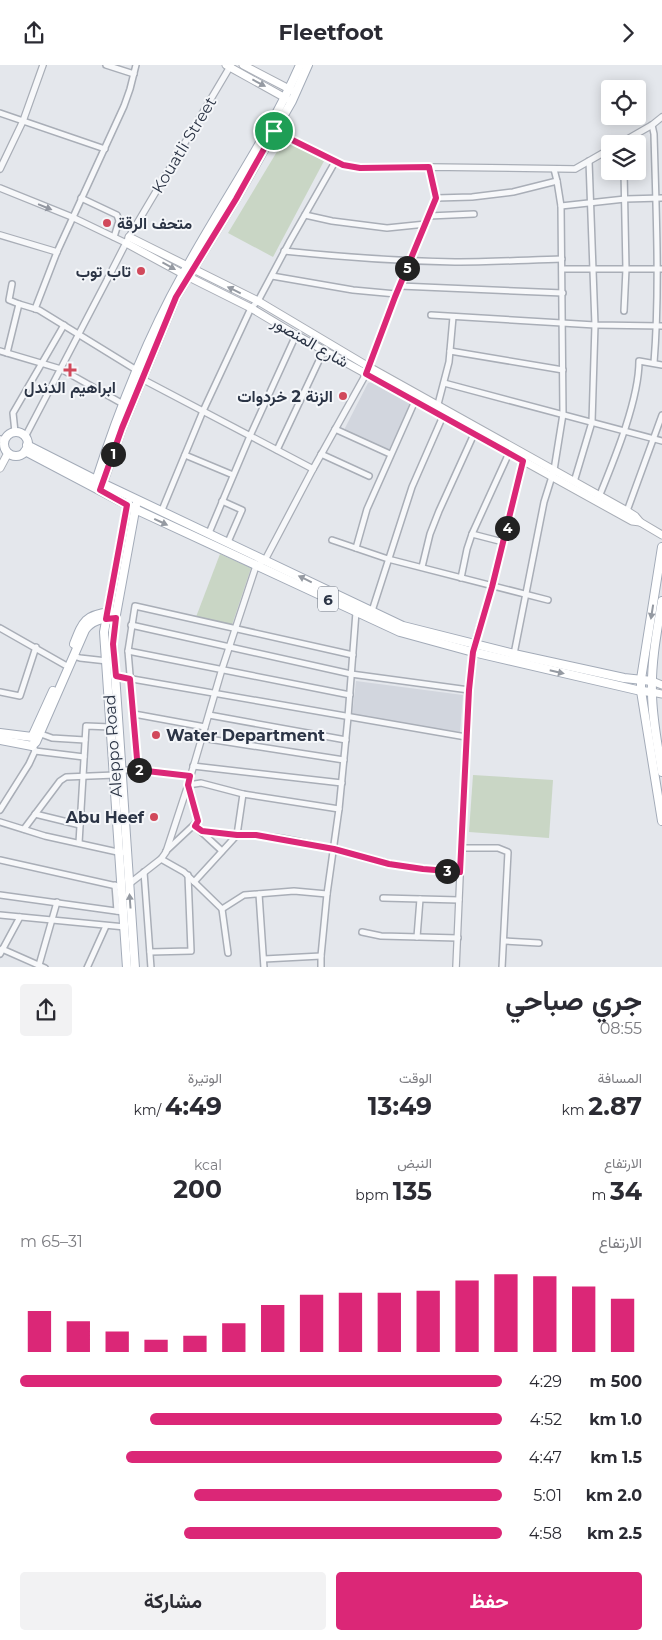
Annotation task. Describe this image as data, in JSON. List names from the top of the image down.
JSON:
{
  "streets": {
    "main road": ["شارع المنصور", "6", "Aleppo Road"],
    "street": ["Kouatli Street"]
  },
  "crossings": [
    ["Kouatli Street", "شارع المنصور"],
    ["6", "Aleppo Road"]
  ],
  "places": {
    "other": [
      "متحف الرقة",
      "تاب توب",
      "الزنة 2 خردوات",
      "Water Department",
      "Abu Heef"
    ],
    "health": ["ابراهيم الدندل"]
  },
  "page": {
    "header": "Fleetfoot",
    "pins": [
      "5",
      "1",
      "4",
      "2",
      "3"
    ],
    "heading": ["جري صباحي", "08:55"],
    "stats": [
      ["المسافة", "2.87 km"],
      ["الوقت", "13:49"],
      ["الوتيرة", "4:49 /km"],
      ["الارتفاع", "34 m"],
      ["النبض", "135 bpm"],
      ["kcal", "200"]
    ],
    "chart": ["الارتفاع", "31–65 m"],
    "list": [
      {
        "name": "500 m",
        "note": "4:29"
      },
      {
        "name": "1.0 km",
        "note": "4:52"
      },
      {
        "name": "1.5 km",
        "note": "4:47"
      },
      {
        "name": "2.0 km",
        "note": "5:01"
      },
      {
        "name": "2.5 km",
        "note": "4:58"
      }
    ],
    "buttons": ["حفظ", "مشاركة"]
  }
}
